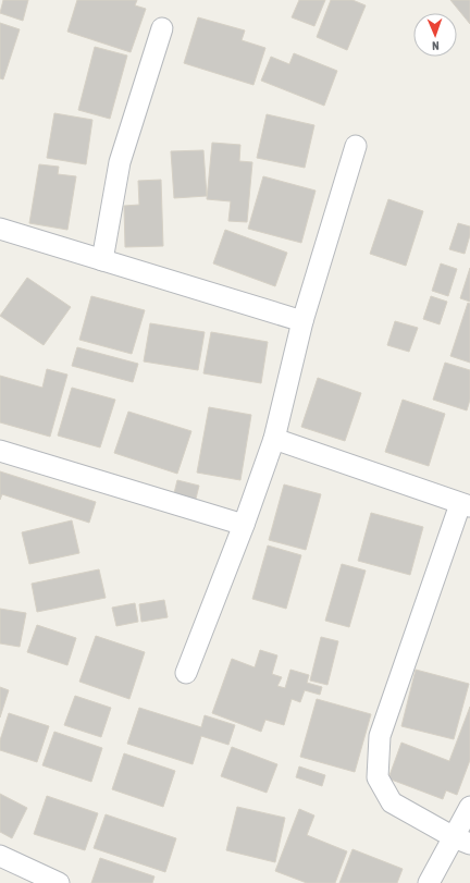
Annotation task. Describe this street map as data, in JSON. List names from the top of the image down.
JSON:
{
  "north": "bottom"
}
